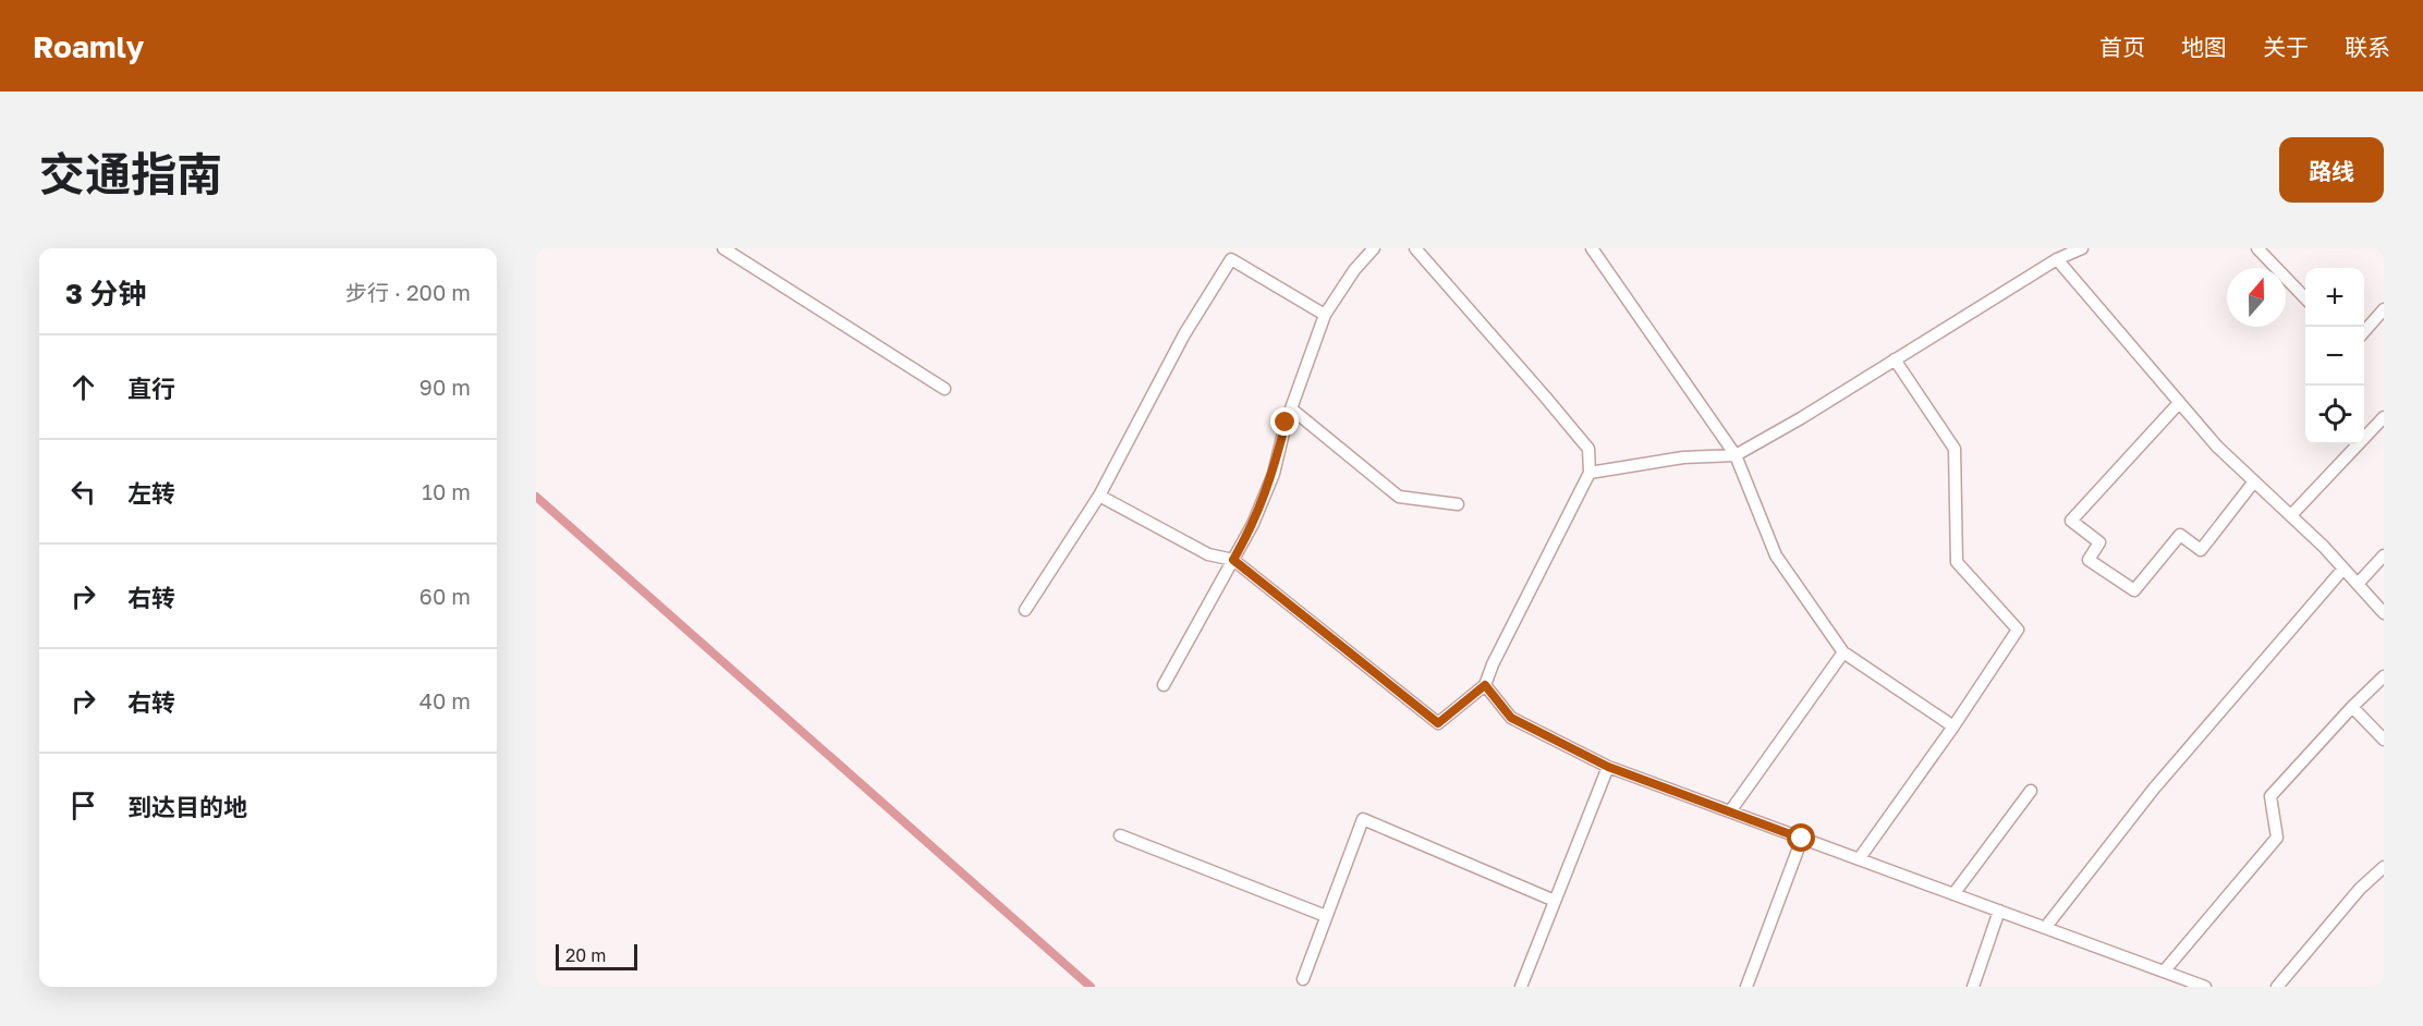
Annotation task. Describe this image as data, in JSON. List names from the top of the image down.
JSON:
{
  "scale_bar": "20 m",
  "north": "top",
  "page": {
    "header": "Roamly",
    "nav": [
      "首页",
      "地图",
      "关于",
      "联系"
    ],
    "title": "交通指南",
    "buttons": "路线",
    "heading": ["3 分钟", "步行 · 200 m"],
    "map_buttons": ["+", "−"],
    "list": [
      ["直行", "90 m"],
      ["左转", "10 m"],
      ["右转", "60 m"],
      ["右转", "40 m"],
      "到达目的地"
    ],
    "scale": "20 m"
  }
}
